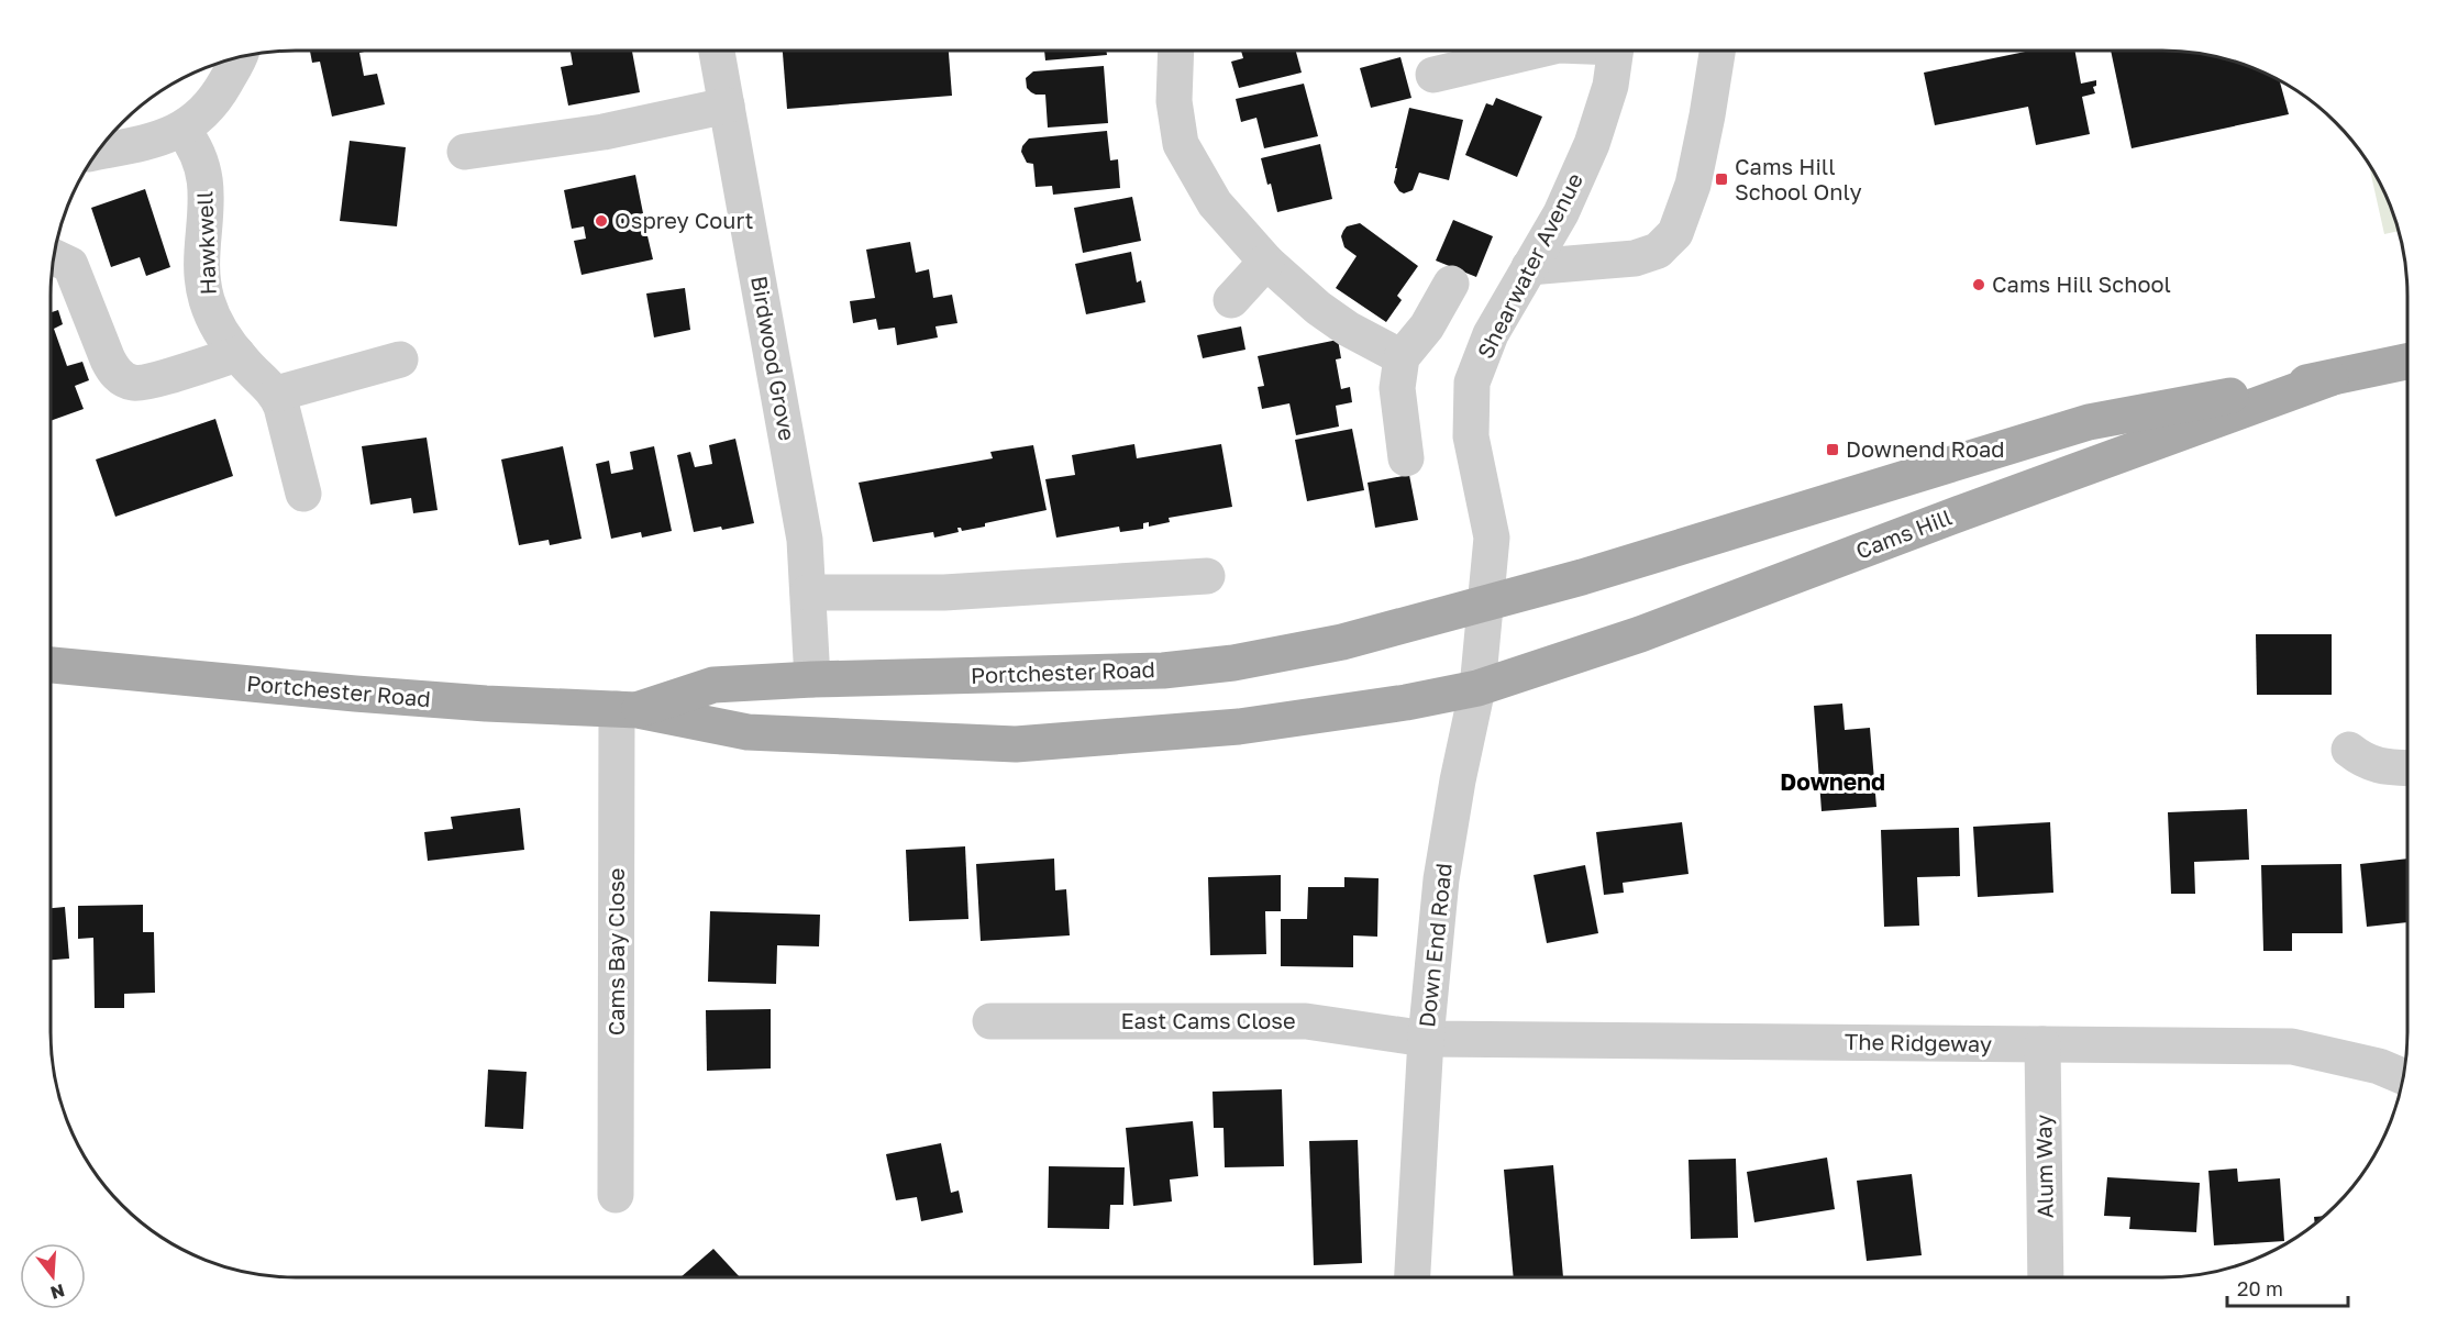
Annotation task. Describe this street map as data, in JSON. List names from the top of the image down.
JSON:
{
  "streets": {
    "main road": ["Cams Hill", "Portchester Road"],
    "street": [
      "Hawkwell",
      "Shearwater Avenue",
      "Birdwood Grove",
      "Down End Road",
      "Cams Bay Close",
      "East Cams Close",
      "The Ridgeway",
      "Alum Way"
    ]
  },
  "crossings": [
    ["Shearwater Avenue", "Cams Hill"],
    ["Shearwater Avenue", "Portchester Road"],
    ["Shearwater Avenue", "Down End Road"],
    ["Birdwood Grove", "Portchester Road"],
    ["Cams Hill", "Portchester Road"],
    ["Cams Hill", "Down End Road"],
    ["Portchester Road", "Down End Road"],
    ["Portchester Road", "Cams Bay Close"],
    ["Down End Road", "East Cams Close"],
    ["Down End Road", "The Ridgeway"],
    ["East Cams Close", "The Ridgeway"],
    ["The Ridgeway", "Alum Way"]
  ],
  "districts": ["Downend"],
  "places": {
    "transit": ["Cams Hill School Only", "Downend Road"],
    "other": ["Osprey Court", "Cams Hill School"]
  },
  "scale_bar": "20 m",
  "north": "bottom"
}
